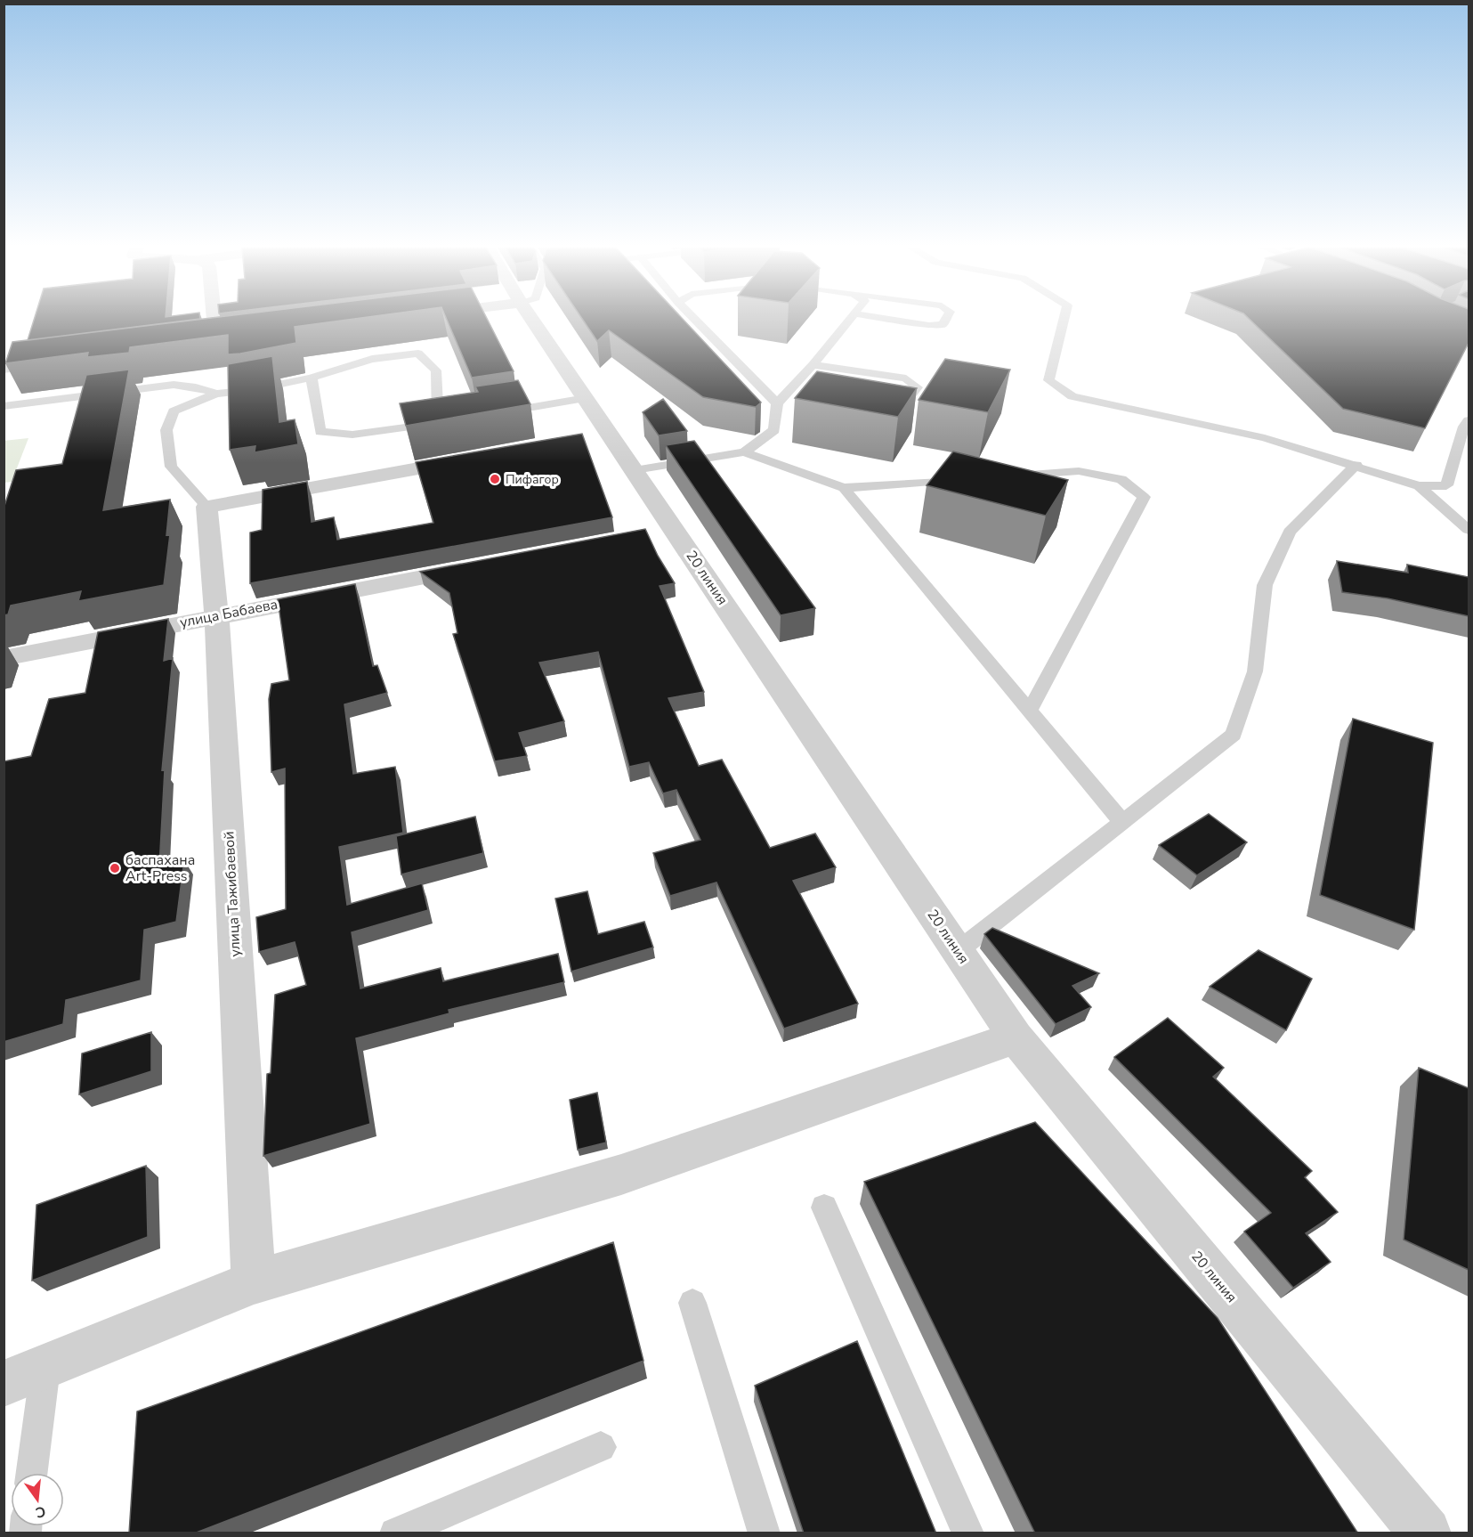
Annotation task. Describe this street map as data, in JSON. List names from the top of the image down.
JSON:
{
  "streets": {
    "street": ["20 линия", "улица Бабаева", "улица Тажибаевой"]
  },
  "crossings": [
    ["улица Бабаева", "улица Тажибаевой"]
  ],
  "places": ["Пифагор", "баспахана Art-Press"],
  "north": "bottom"
}
